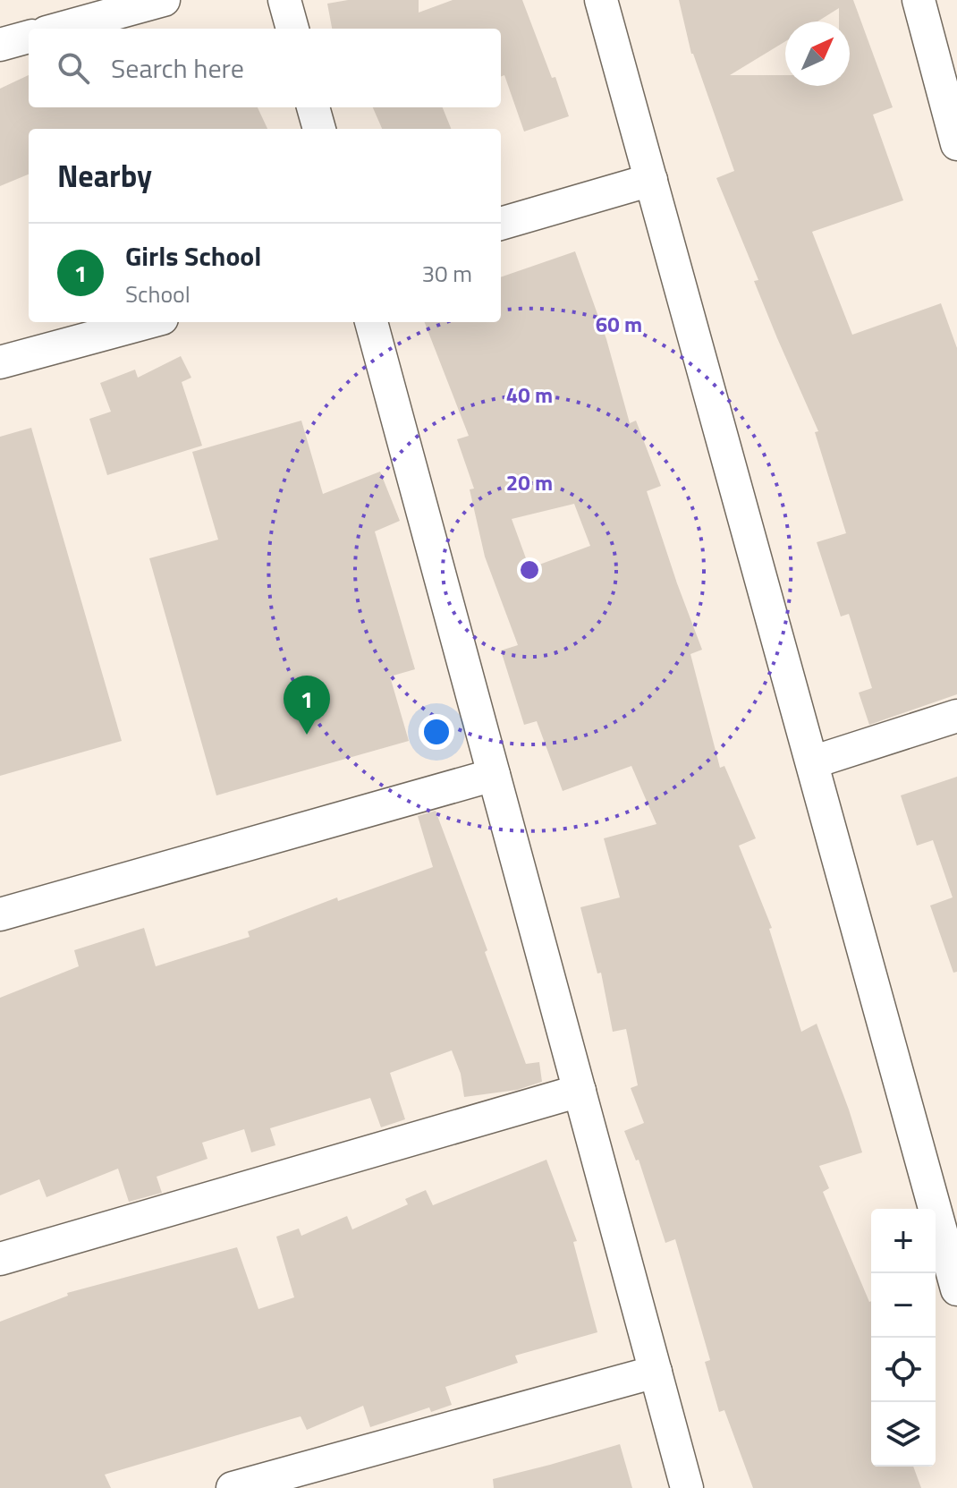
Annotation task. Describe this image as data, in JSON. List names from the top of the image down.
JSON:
{
  "north": "top right",
  "page": {
    "search": "Search here",
    "heading": "Nearby",
    "list": [
      {
        "mark": "1",
        "name": "Girls School",
        "note": "School",
        "value": "30 m"
      }
    ],
    "pins": "1",
    "map_buttons": ["+", "−"]
  },
  "rings": ["60 m", "40 m", "20 m"]
}
